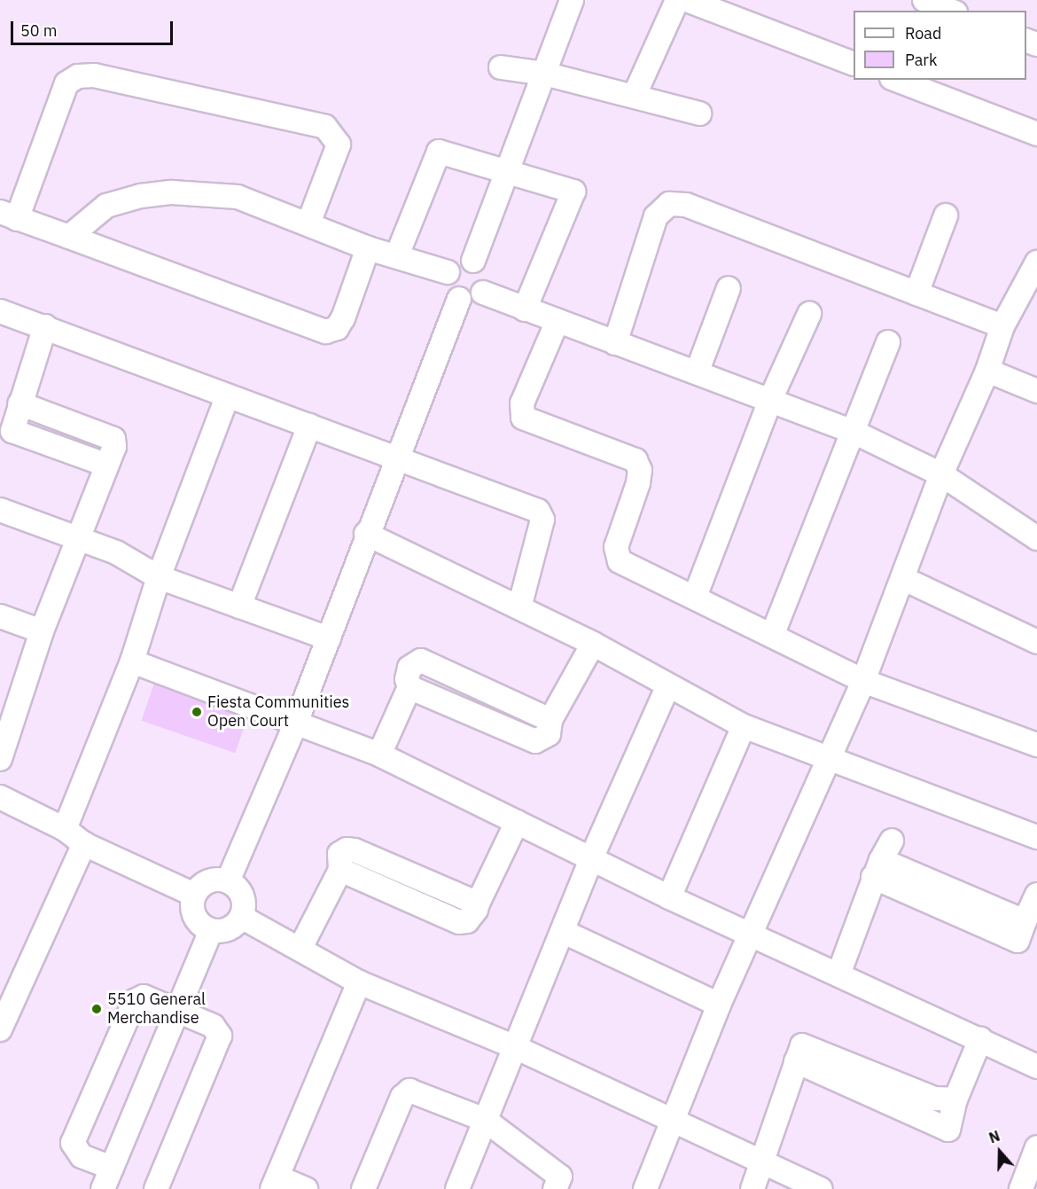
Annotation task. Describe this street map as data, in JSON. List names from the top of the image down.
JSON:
{
  "places": ["Fiesta Communities Open Court", "5510 General Merchandise"],
  "legend": ["Road", "Park"],
  "scale_bar": "50 m",
  "north": "top"
}
